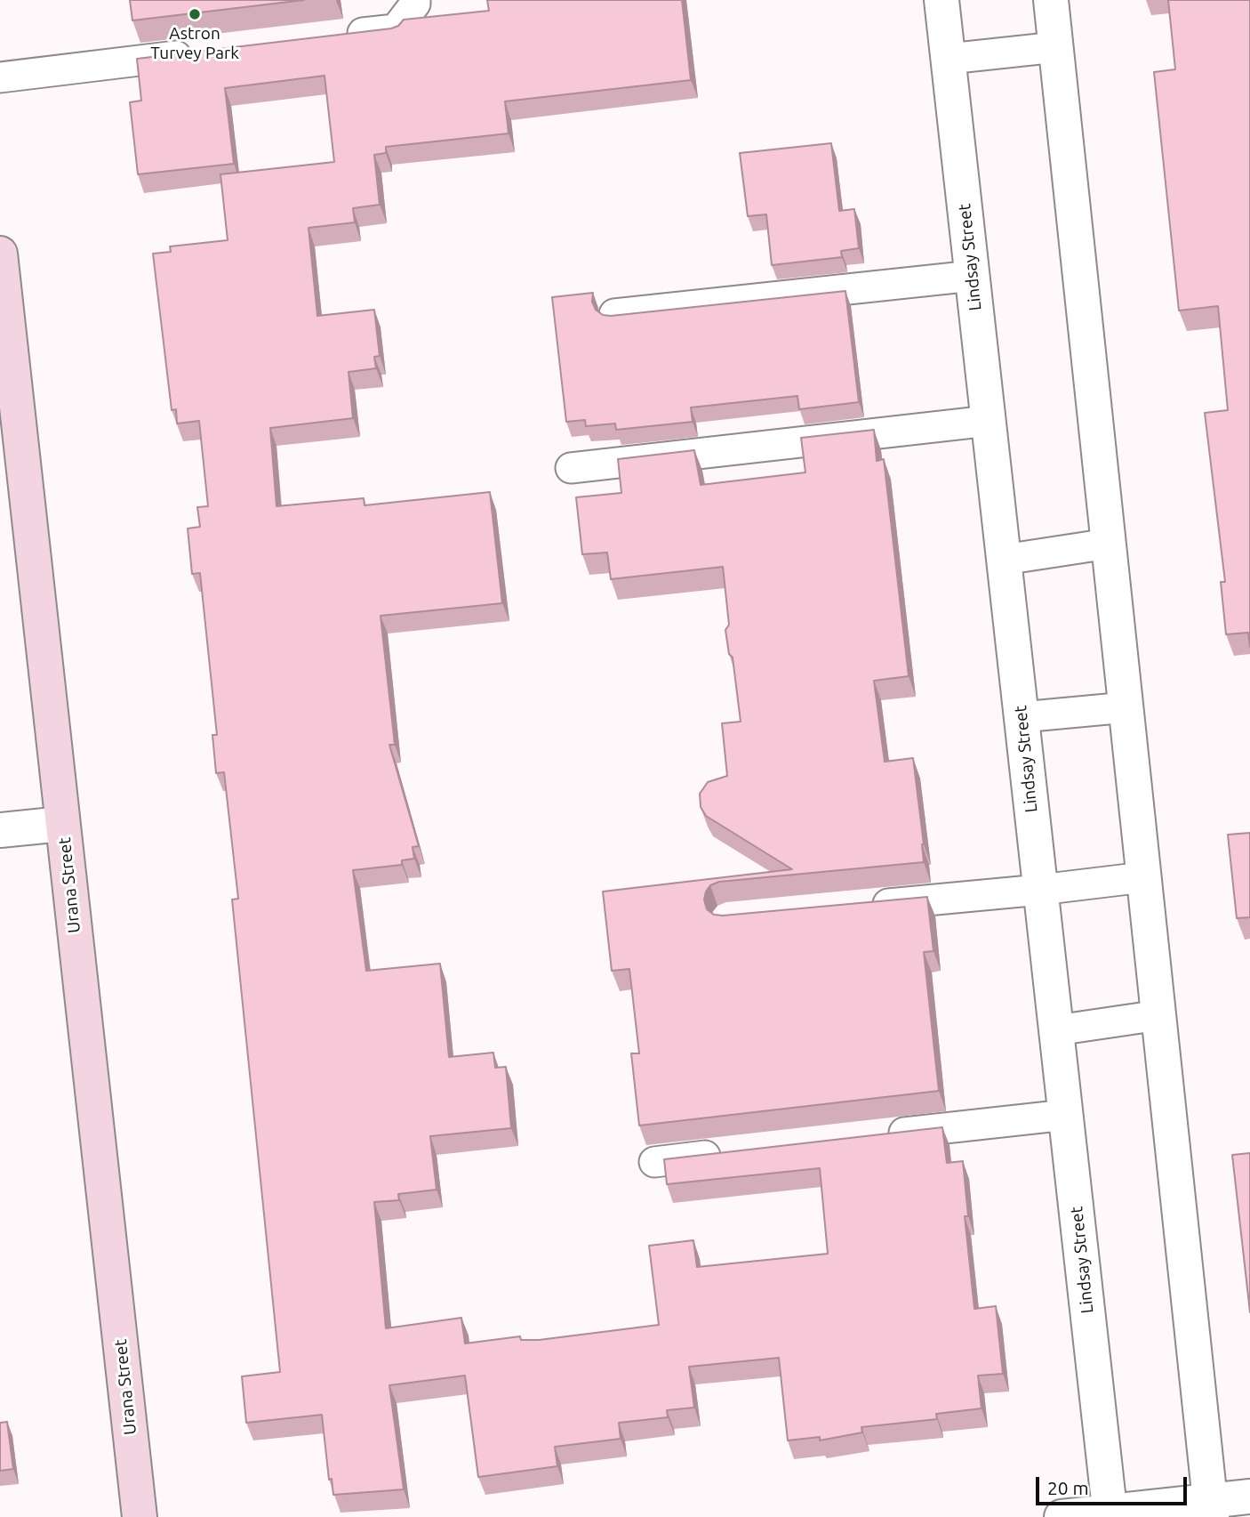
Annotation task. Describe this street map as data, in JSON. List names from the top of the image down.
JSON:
{
  "streets": {
    "street": ["Lindsay Street", "Urana Street"]
  },
  "places": ["Astron Turvey Park"],
  "scale_bar": "20 m"
}
